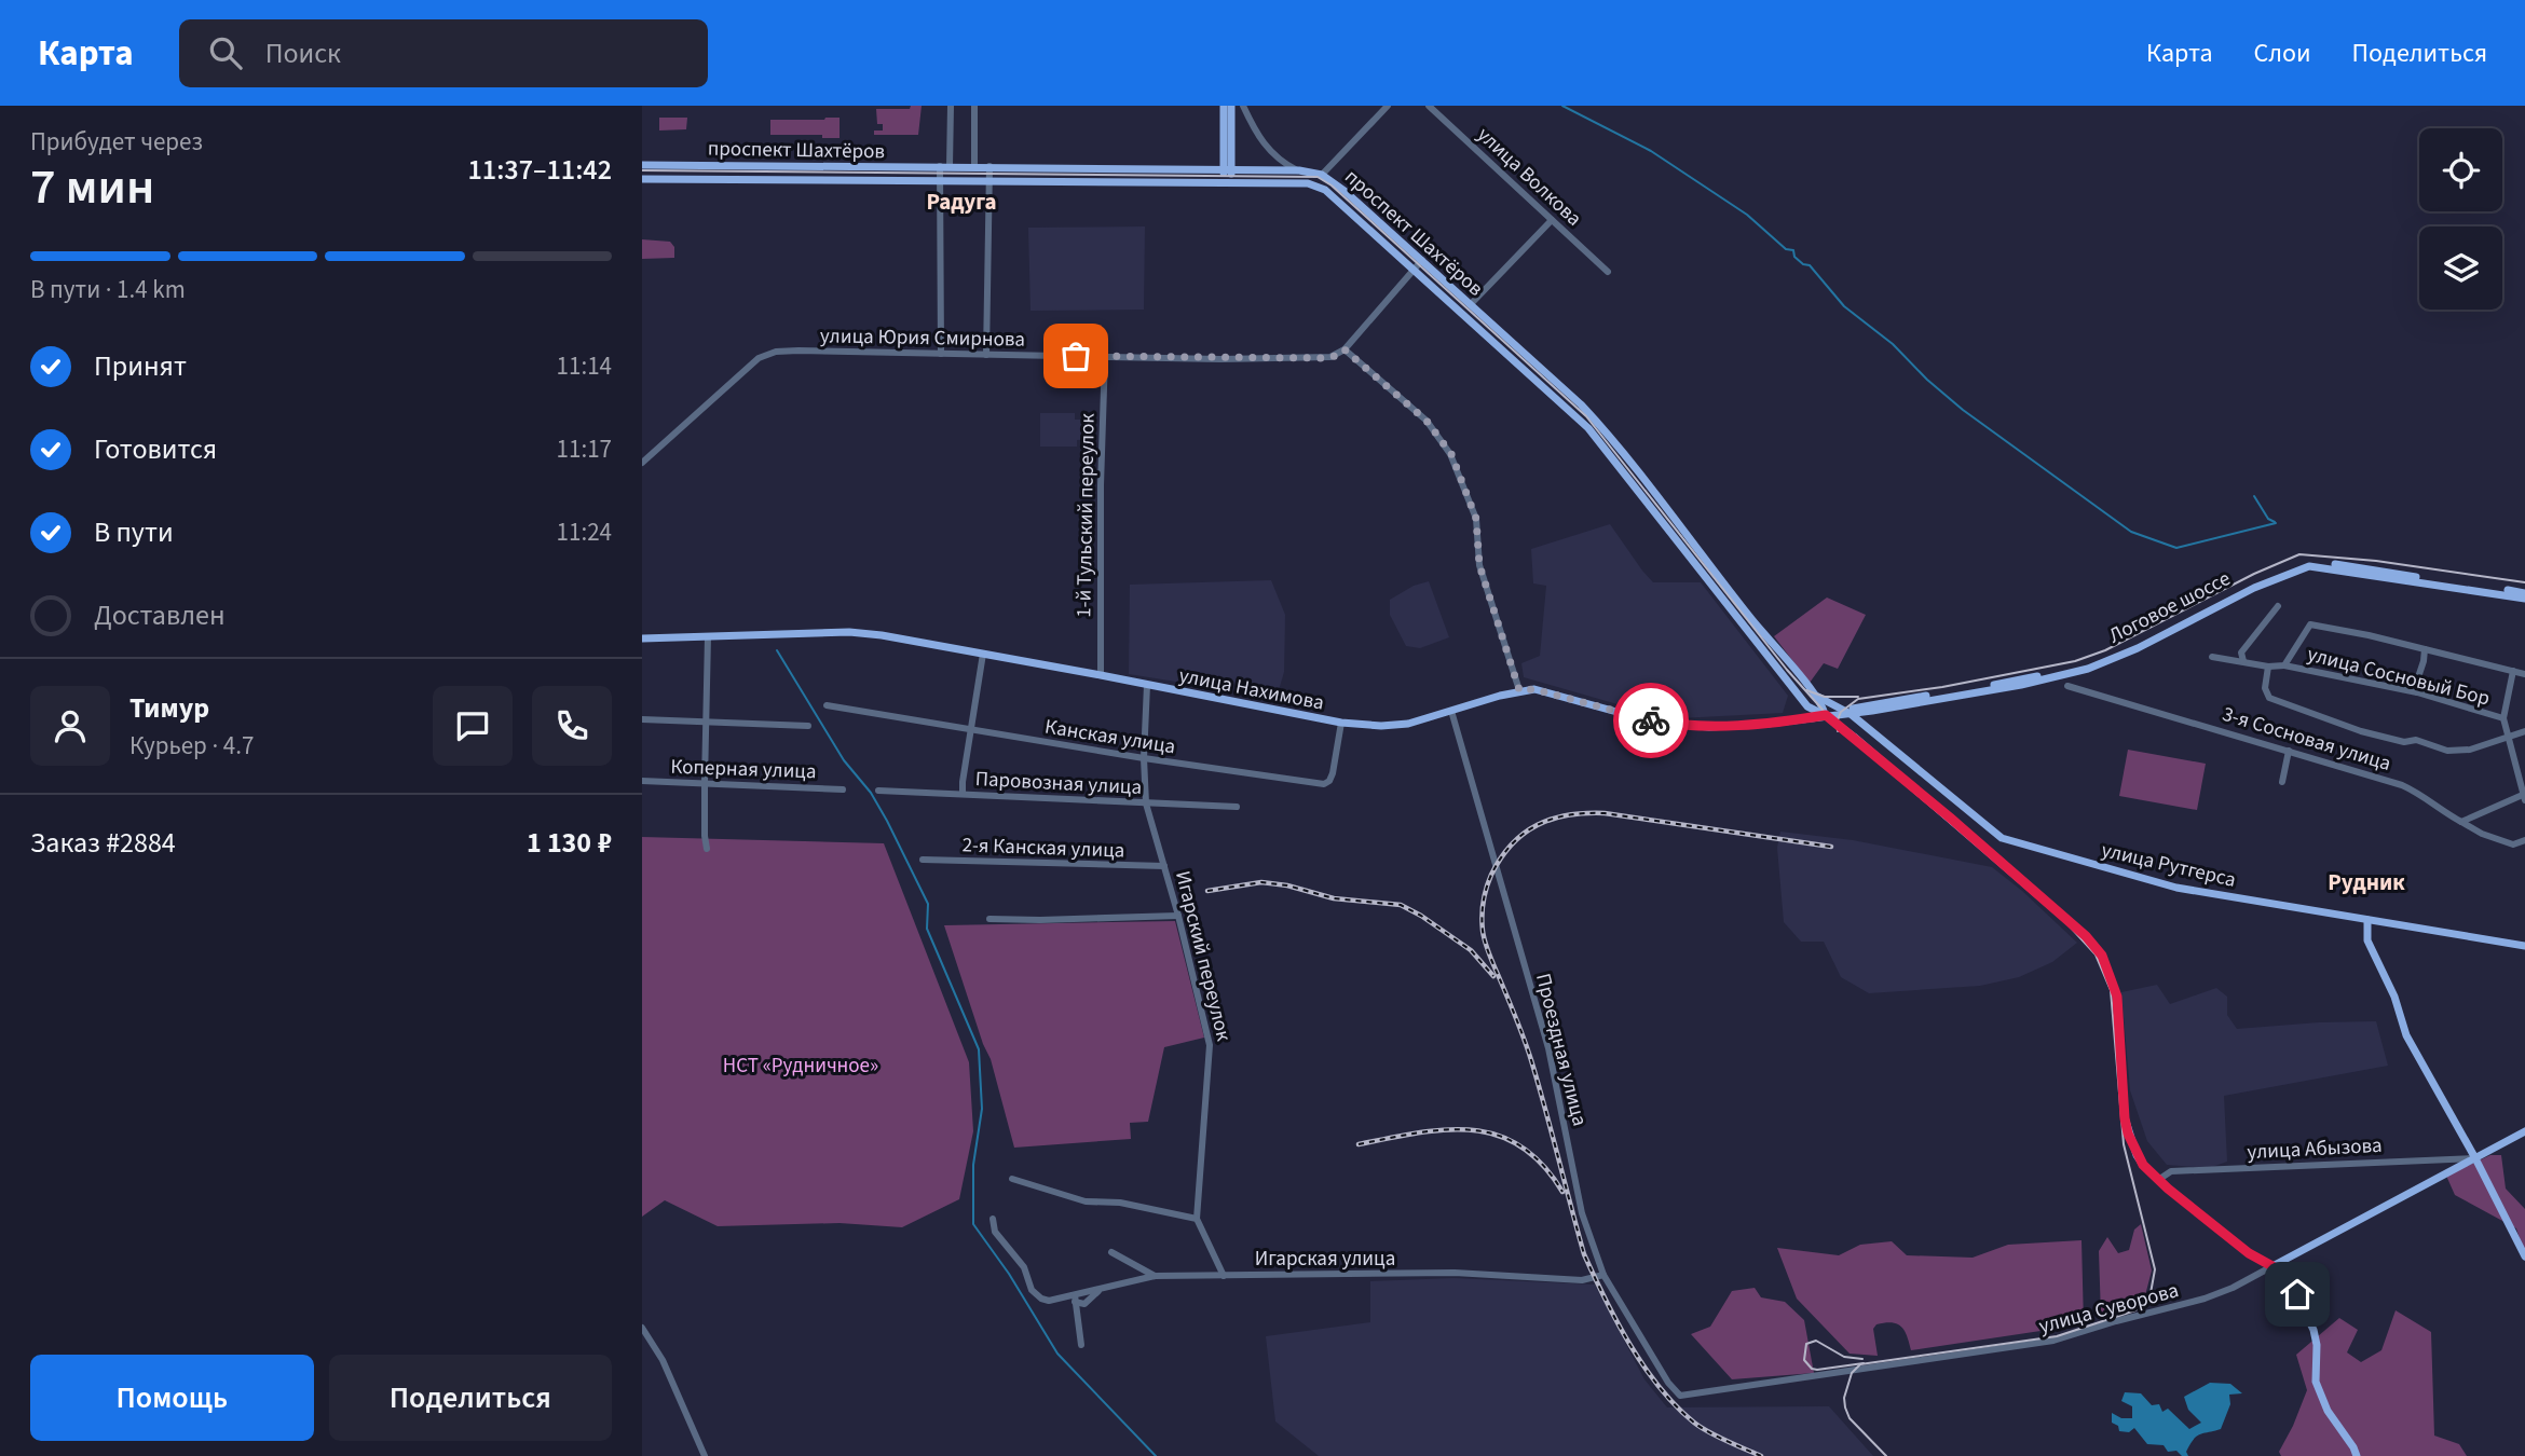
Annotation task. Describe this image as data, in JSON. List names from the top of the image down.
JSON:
{
  "streets": {
    "main road": [
      "проспект Шахтёров",
      "Логовое шоссе",
      "улица Нахимова",
      "улица Рутгерса",
      "улица Суворова"
    ],
    "street": [
      "улица Волкова",
      "улица Юрия Смирнова",
      "1-й Тульский переулок",
      "улица Сосновый Бор",
      "Канская улица",
      "3-я Сосновая улица",
      "Коперная улица",
      "Паровозная улица",
      "2-я Канская улица",
      "Игарский переулок",
      "Проездная улица",
      "улица Абызова",
      "Игарская улица"
    ]
  },
  "crossings": [
    ["проспект Шахтёров", "Логовое шоссе"],
    ["проспект Шахтёров", "улица Нахимова"],
    ["проспект Шахтёров", "улица Рутгерса"],
    ["улица Юрия Смирнова", "1-й Тульский переулок"],
    ["1-й Тульский переулок", "улица Нахимова"],
    ["Логовое шоссе", "улица Нахимова"],
    ["Логовое шоссе", "улица Рутгерса"],
    ["улица Нахимова", "Канская улица"],
    ["улица Нахимова", "улица Рутгерса"],
    ["улица Нахимова", "Игарский переулок"],
    ["улица Нахимова", "Проездная улица"],
    ["Канская улица", "Игарский переулок"],
    ["Паровозная улица", "Игарский переулок"],
    ["2-я Канская улица", "Игарский переулок"],
    ["Игарский переулок", "Игарская улица"],
    ["Проездная улица", "Игарская улица"],
    ["Проездная улица", "улица Суворова"],
    ["улица Абызова", "улица Суворова"]
  ],
  "districts": ["Радуга", "Рудник"],
  "parks": ["НСТ «Рудничное»"],
  "page": {
    "header": "Карта",
    "search": "Поиск",
    "nav": ["Карта", "Слои", "Поделиться"],
    "heading": ["7 мин", "Прибудет через", "11:37–11:42"],
    "panel": [
      "Тимур",
      "Курьер · 4.7",
      "Заказ #2884",
      "1 130 ₽"
    ],
    "bar": "В пути · 1.4 km",
    "list": [
      ["Принят", "11:14"],
      ["Готовится", "11:17"],
      ["В пути", "11:24"],
      "Доставлен"
    ],
    "buttons": ["Помощь", "Поделиться"]
  }
}
